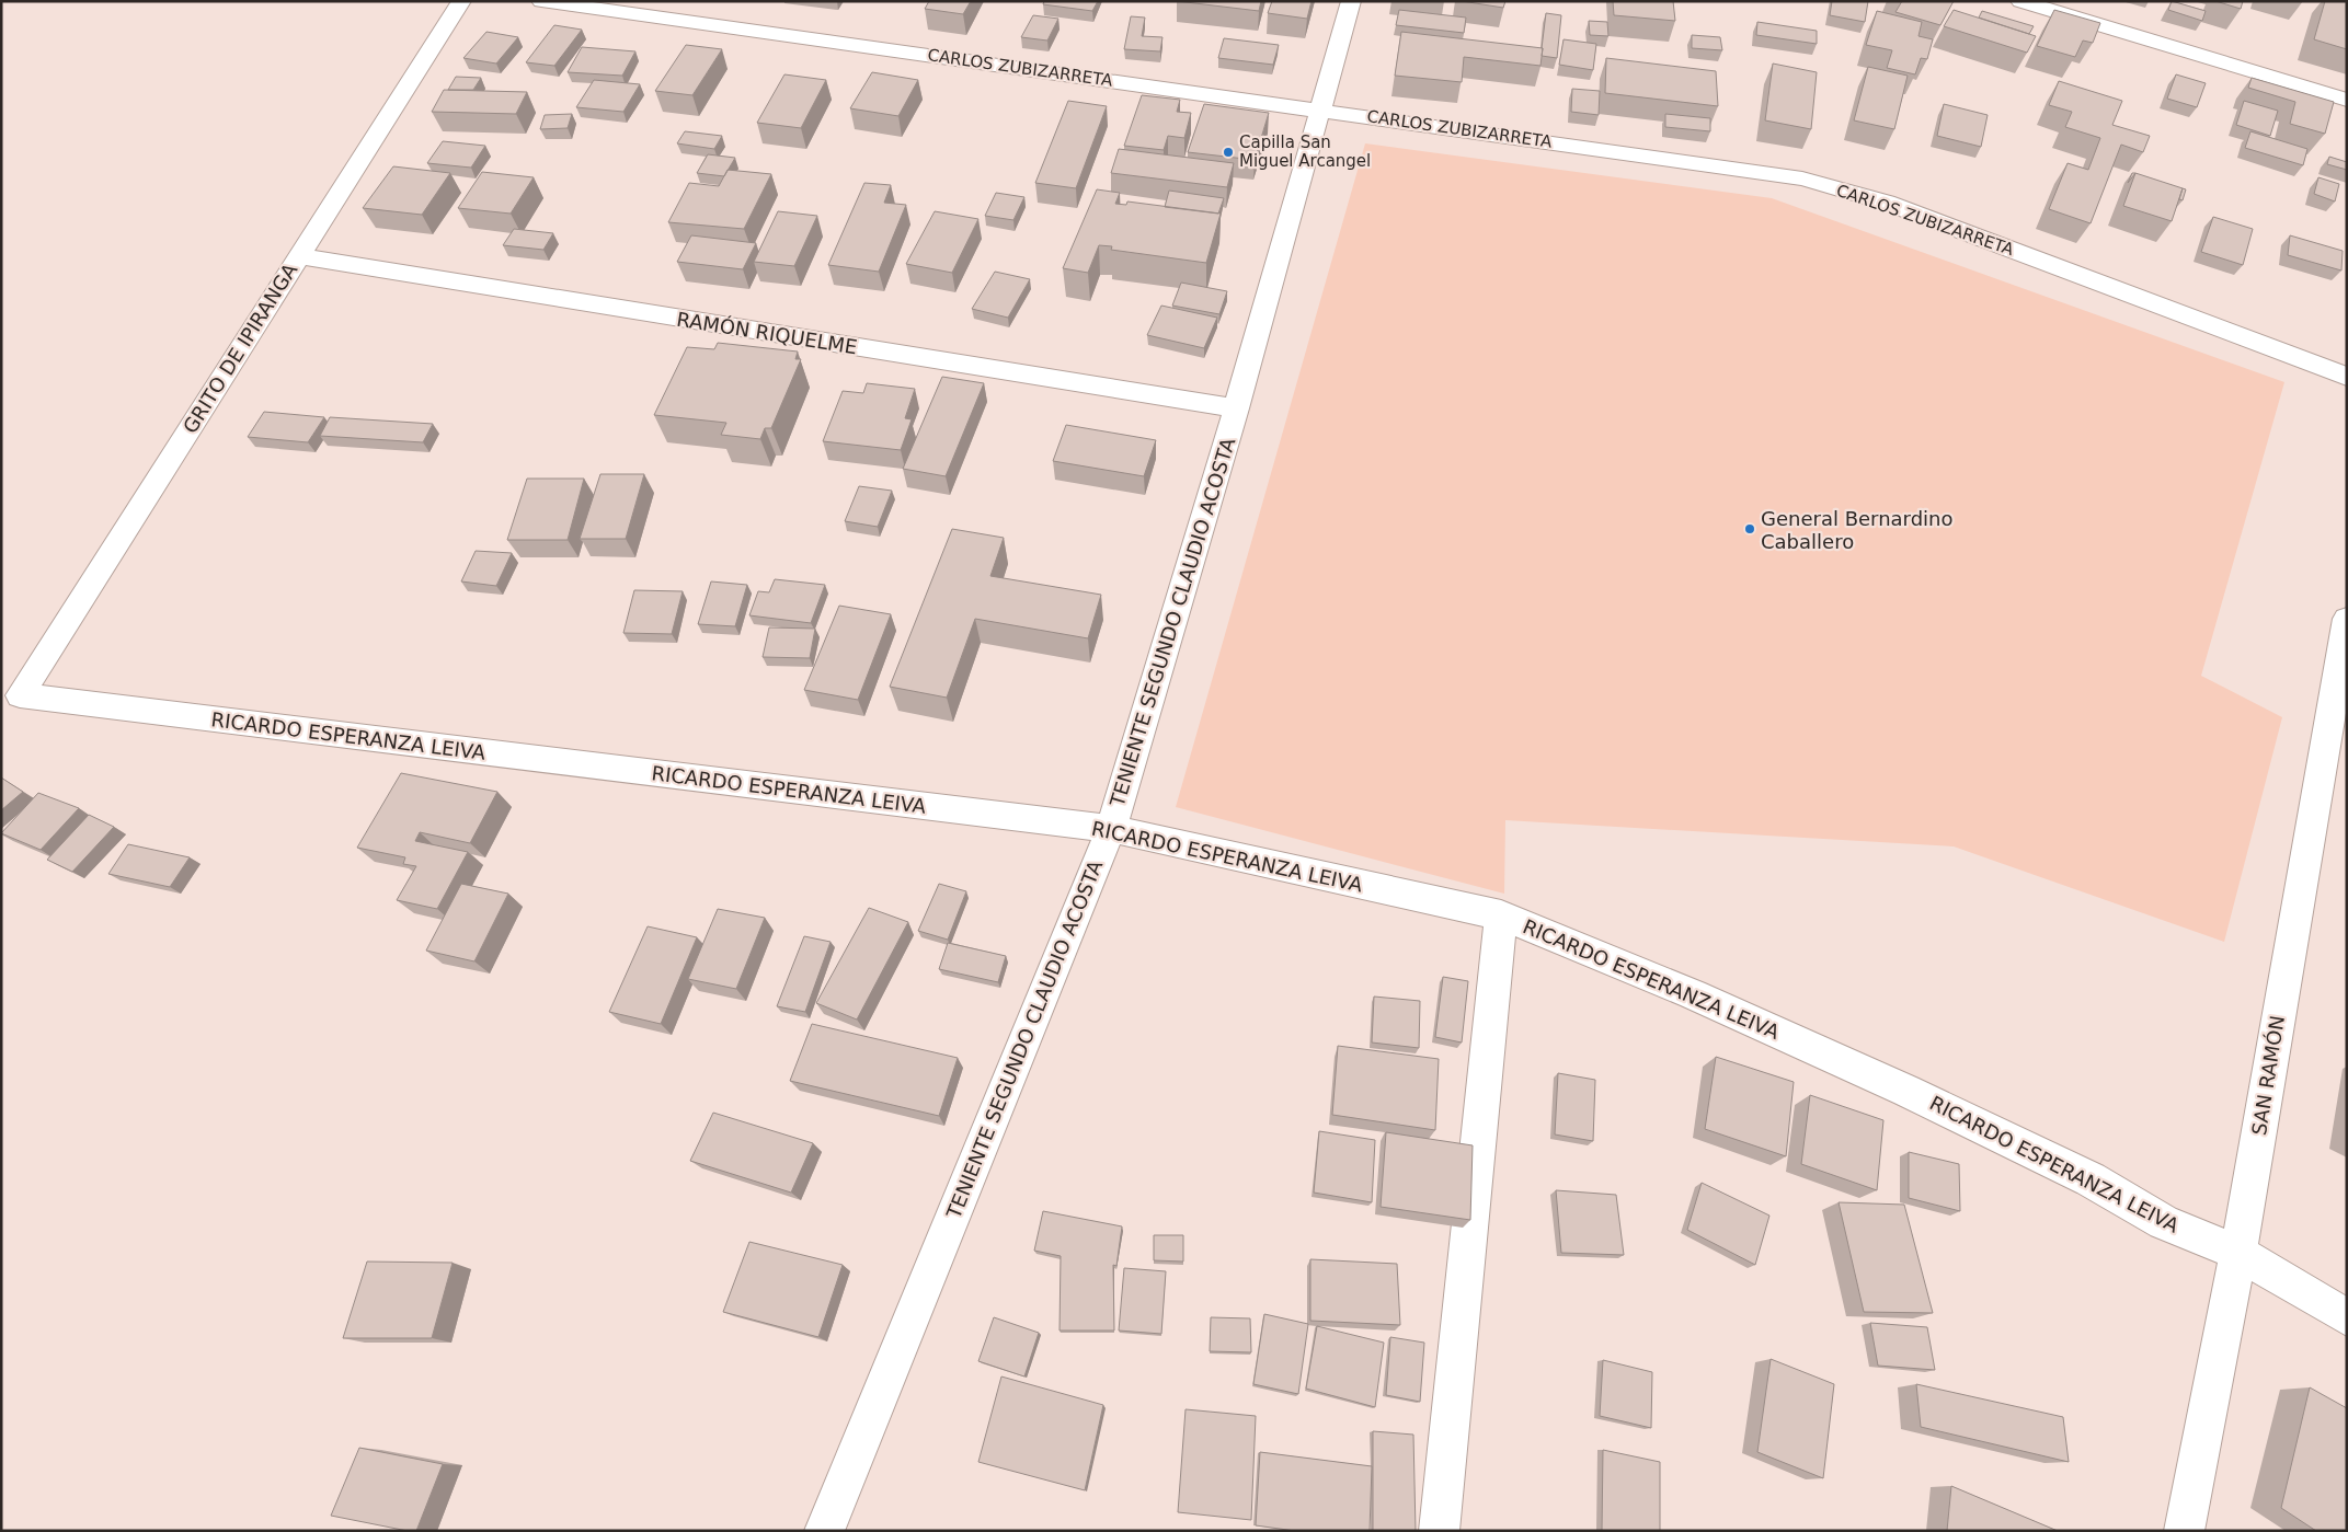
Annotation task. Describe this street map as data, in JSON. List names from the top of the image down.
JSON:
{
  "streets": {
    "street": [
      "CARLOS ZUBIZARRETA",
      "RAMÓN RIQUELME",
      "GRITO DE IPIRANGA",
      "TENIENTE SEGUNDO CLAUDIO ACOSTA",
      "RICARDO ESPERANZA LEIVA",
      "SAN RAMÓN"
    ]
  },
  "crossings": [
    ["CARLOS ZUBIZARRETA", "TENIENTE SEGUNDO CLAUDIO ACOSTA"],
    ["RAMÓN RIQUELME", "GRITO DE IPIRANGA"],
    ["RAMÓN RIQUELME", "TENIENTE SEGUNDO CLAUDIO ACOSTA"],
    ["GRITO DE IPIRANGA", "RICARDO ESPERANZA LEIVA"],
    ["TENIENTE SEGUNDO CLAUDIO ACOSTA", "RICARDO ESPERANZA LEIVA"],
    ["RICARDO ESPERANZA LEIVA", "SAN RAMÓN"]
  ],
  "places": ["Capilla San Miguel Arcangel", "General Bernardino Caballero"]
}
